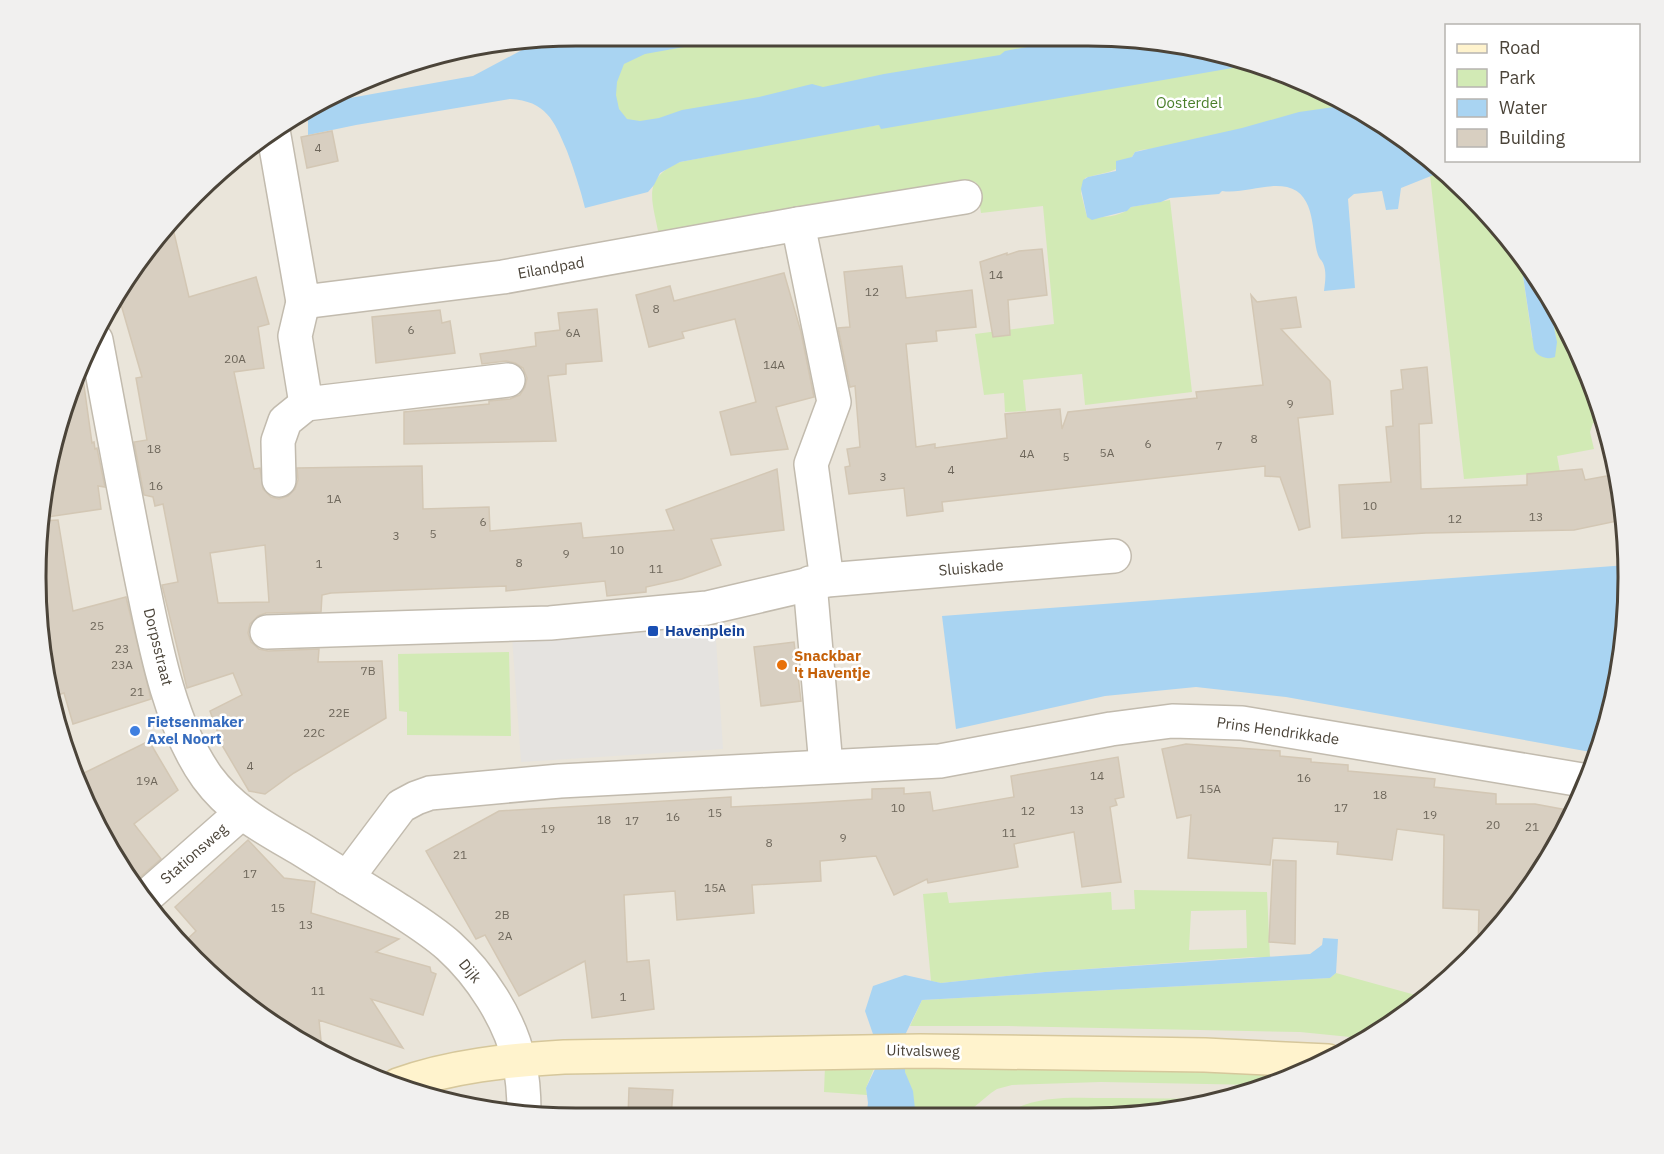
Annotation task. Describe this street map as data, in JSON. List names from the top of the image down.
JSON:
{
  "streets": {
    "street": [
      "Eilandpad",
      "Sluiskade",
      "Dorpsstraat",
      "Prins Hendrikkade",
      "Stationsweg",
      "Dijk",
      "Uitvalsweg"
    ]
  },
  "crossings": [
    ["Dorpsstraat", "Stationsweg"],
    ["Dorpsstraat", "Dijk"],
    ["Dijk", "Uitvalsweg"]
  ],
  "parks": ["Oosterdel"],
  "places": {
    "transit": ["Havenplein"],
    "other": ["Snackbar 't Haventje", "Fietsenmaker Axel Noort"]
  },
  "house_numbers": [
    "4",
    "14",
    "12",
    "8",
    "6",
    "6A",
    "20A",
    "14A",
    "9",
    "8",
    "6",
    "7",
    "18",
    "5A",
    "4A",
    "5",
    "4",
    "3",
    "16",
    "1A",
    "10",
    "13",
    "12",
    "6",
    "5",
    "3",
    "10",
    "9",
    "8",
    "1",
    "11",
    "25",
    "23",
    "23A",
    "7B",
    "21",
    "22E",
    "22C",
    "4",
    "14",
    "16",
    "19A",
    "15A",
    "18",
    "10",
    "17",
    "13",
    "12",
    "15",
    "19",
    "16",
    "18",
    "17",
    "20",
    "21",
    "19",
    "11",
    "9",
    "8",
    "21",
    "17",
    "15A",
    "15",
    "2B",
    "13",
    "2A",
    "11",
    "1"
  ],
  "legend": [
    "Road",
    "Park",
    "Water",
    "Building"
  ]
}
